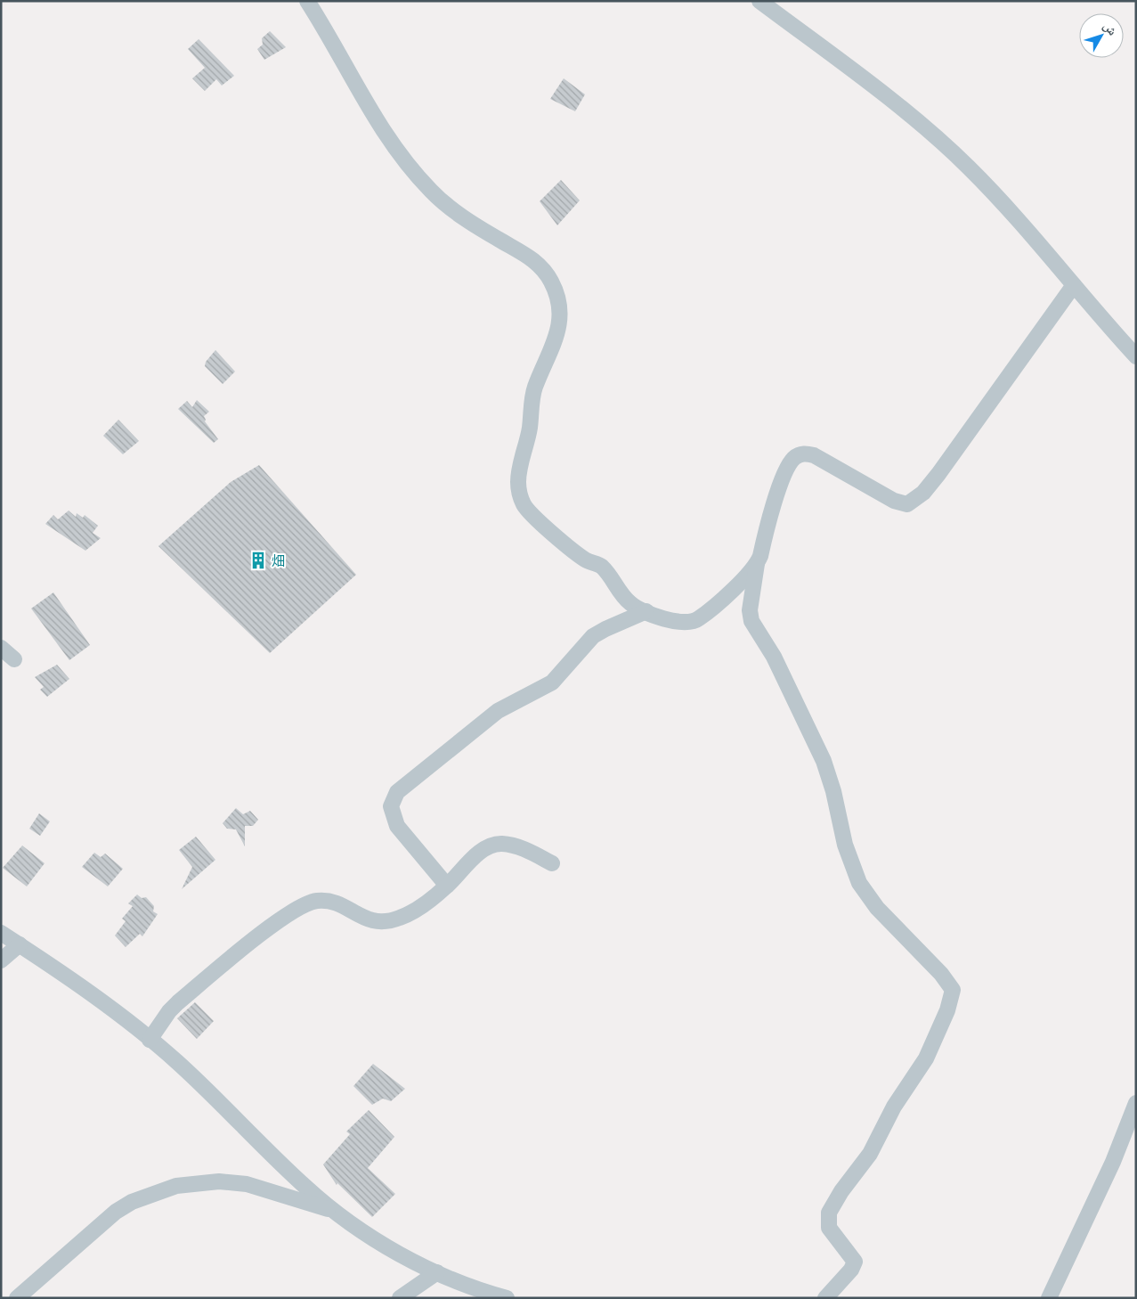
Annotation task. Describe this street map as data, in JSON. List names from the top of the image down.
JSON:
{
  "places": {
    "building": ["畑"]
  },
  "north": "top right"
}
